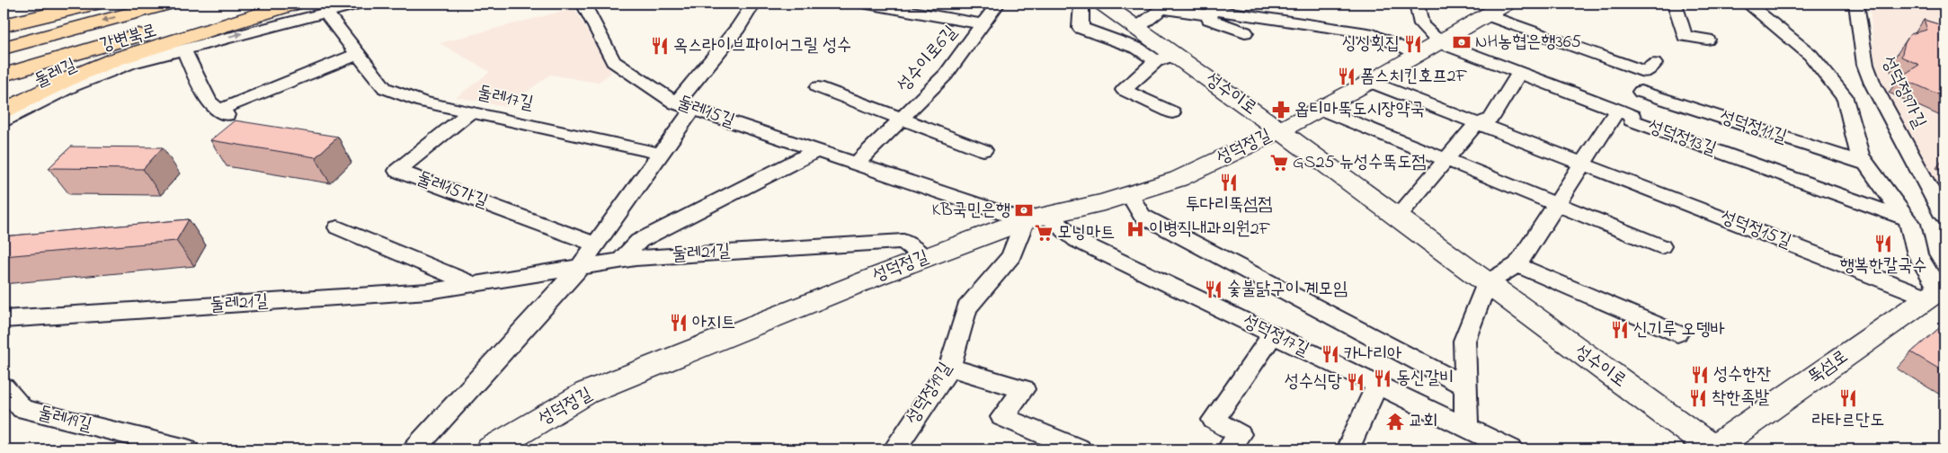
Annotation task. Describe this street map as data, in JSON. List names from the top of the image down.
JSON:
{
  "streets": {
    "highway": ["강변북로"],
    "street": [
      "성수이로6길",
      "둘레길",
      "성덕정9가길",
      "성수이로",
      "둘레17길",
      "둘레15길",
      "성덕정11길",
      "성덕정13길",
      "성덕정길",
      "둘레15가길",
      "성덕정15길",
      "둘레21길",
      "성덕정17길",
      "뚝섬로",
      "성덕정19길",
      "둘레19길"
    ]
  },
  "crossings": [
    ["성수이로6길", "둘레15길"],
    ["둘레길", "둘레17길"],
    ["성수이로", "성덕정길"],
    ["성수이로", "뚝섬로"],
    ["둘레17길", "둘레15가길"],
    ["둘레15길", "성덕정길"],
    ["둘레15길", "성덕정17길"],
    ["둘레15길", "성덕정19길"],
    ["성덕정13길", "성덕정길"],
    ["성덕정길", "성덕정15길"],
    ["성덕정길", "둘레21길"],
    ["성덕정길", "성덕정17길"],
    ["성덕정길", "성덕정19길"],
    ["성덕정15길", "뚝섬로"],
    ["성덕정17길", "성덕정19길"]
  ],
  "one_way": ["둘레길"],
  "places": {
    "bank": ["NH농협은행365", "KB국민은행"],
    "restaurant": [
      "싱싱횟집",
      "옥스라이브파이어그릴 성수",
      "폼스치킨호프2F",
      "투다리뚝섬점",
      "행복한칼국수",
      "숯불닭구이 계모임",
      "아지트",
      "신기루 오뎅바",
      "카나리아",
      "성수한잔",
      "동신갈비",
      "성수식당",
      "착한족발",
      "라타르단도"
    ],
    "pharmacy": ["옵티마뚝도시장약국"],
    "supermarket": ["GS25 뉴성수뚝도점", "모닝마트"],
    "hospital": ["이병직내과의원2F"],
    "temple": ["교회"]
  }
}
